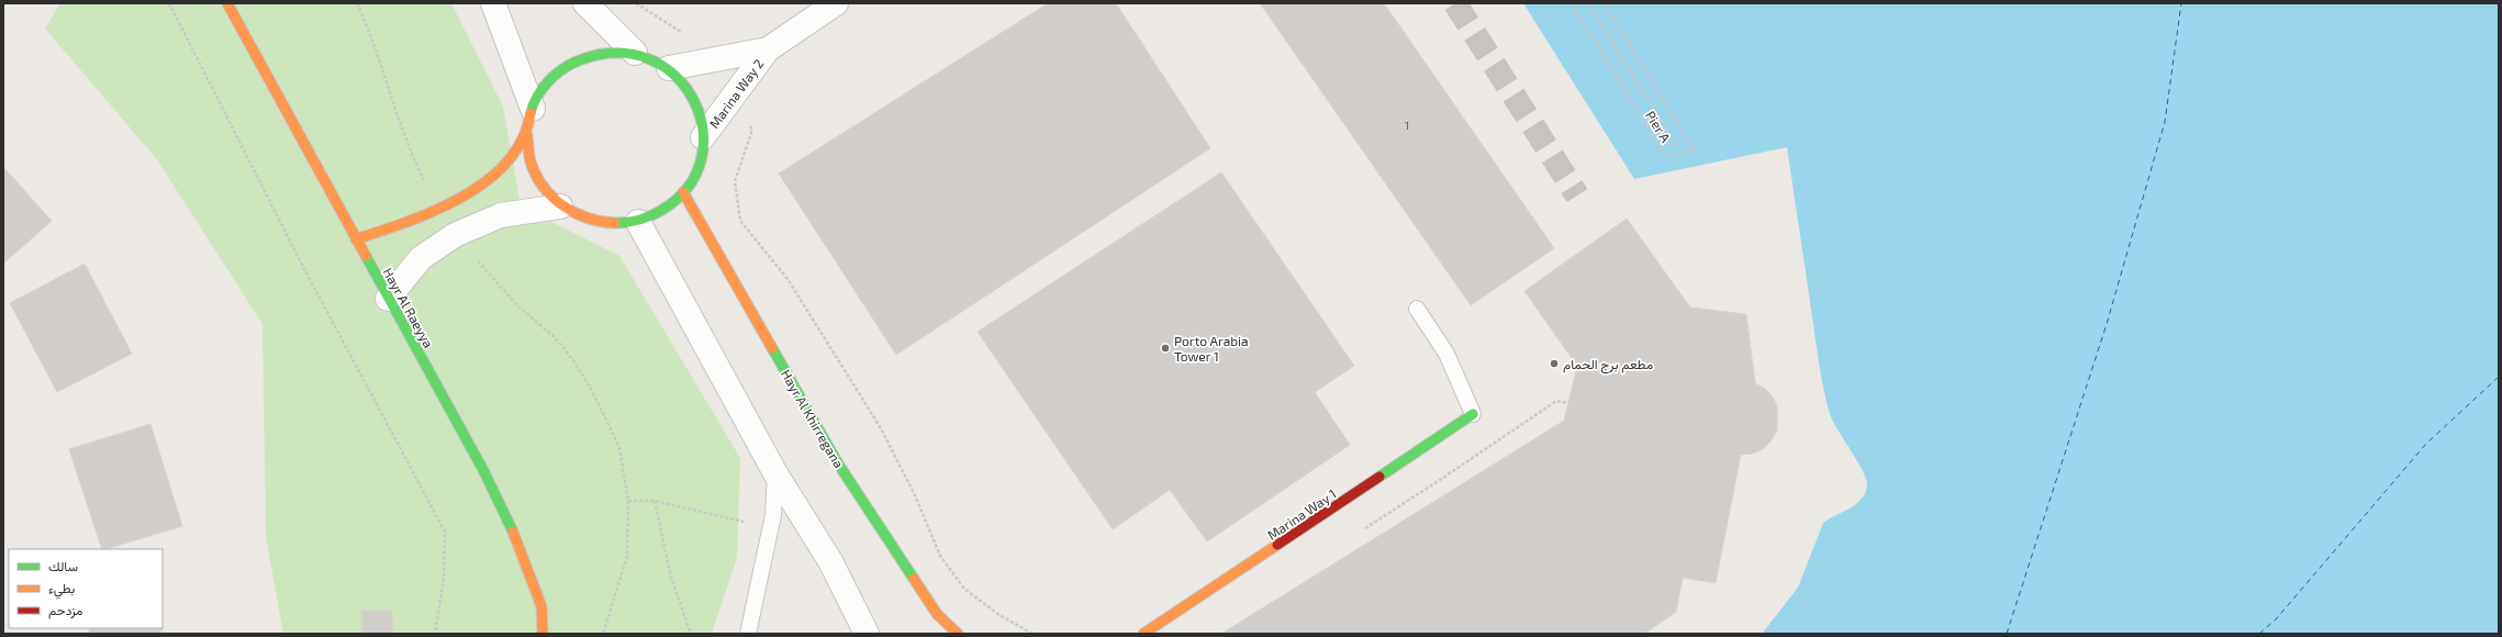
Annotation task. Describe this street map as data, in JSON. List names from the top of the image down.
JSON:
{
  "streets": {
    "street": [
      "Marina Way 2",
      "Hayr Al Raeyya",
      "Hayr Al Khirregana",
      "Marina Way 1"
    ],
    "path": ["Pier A"]
  },
  "places": ["Porto Arabia Tower 1", "مطعم برج الحمام"],
  "house_numbers": ["1"],
  "legend": ["سالك", "بطيء", "مزدحم"]
}
